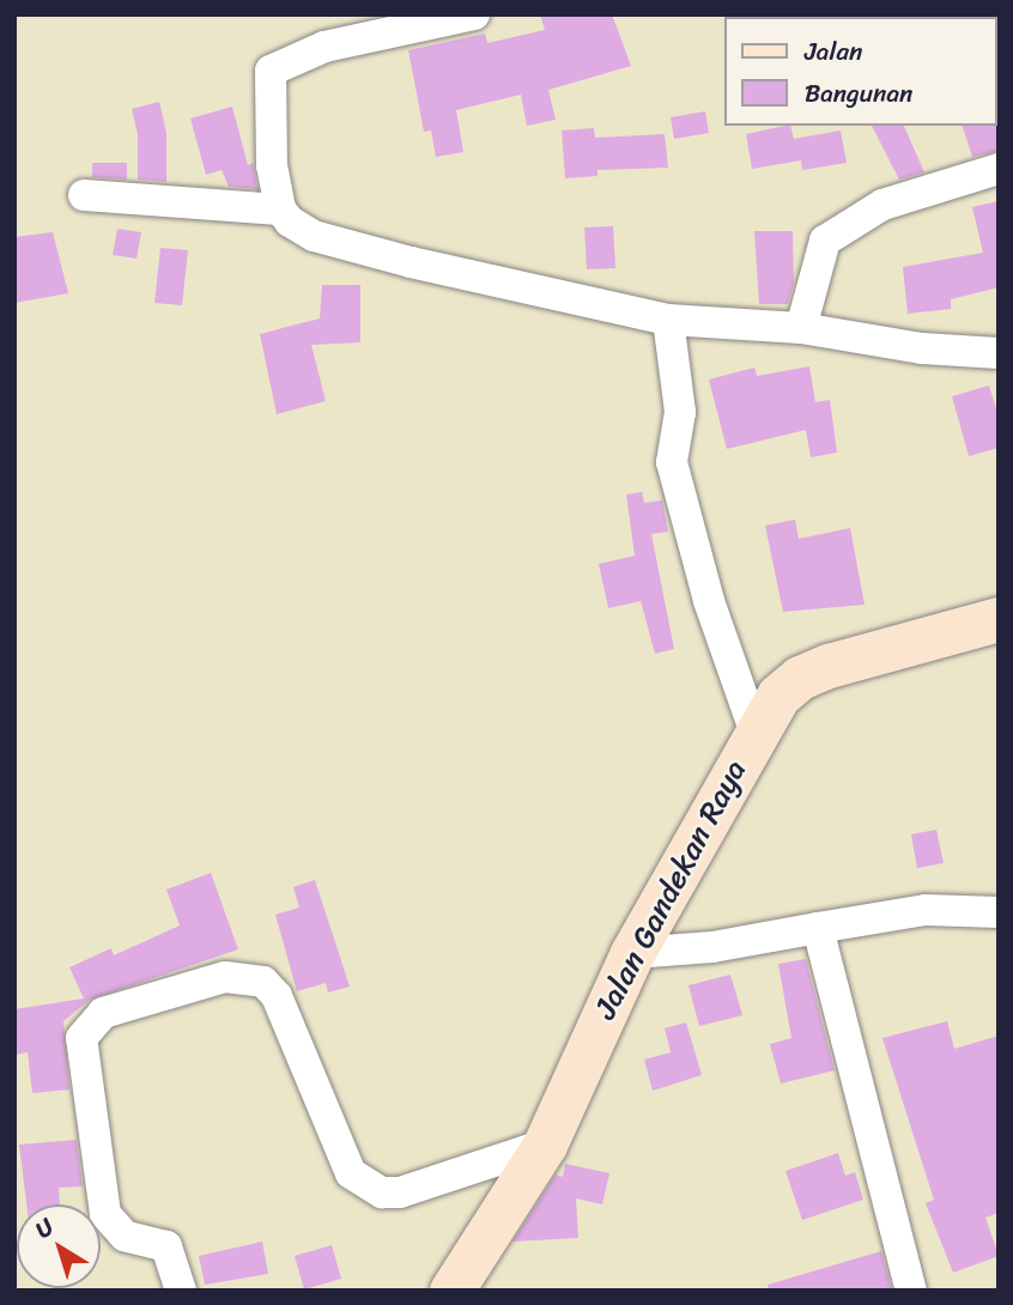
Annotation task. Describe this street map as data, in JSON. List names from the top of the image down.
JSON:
{
  "streets": {
    "street": ["Jalan Gandekan Raya"]
  },
  "legend": ["Jalan", "Bangunan"],
  "north": "top left"
}
